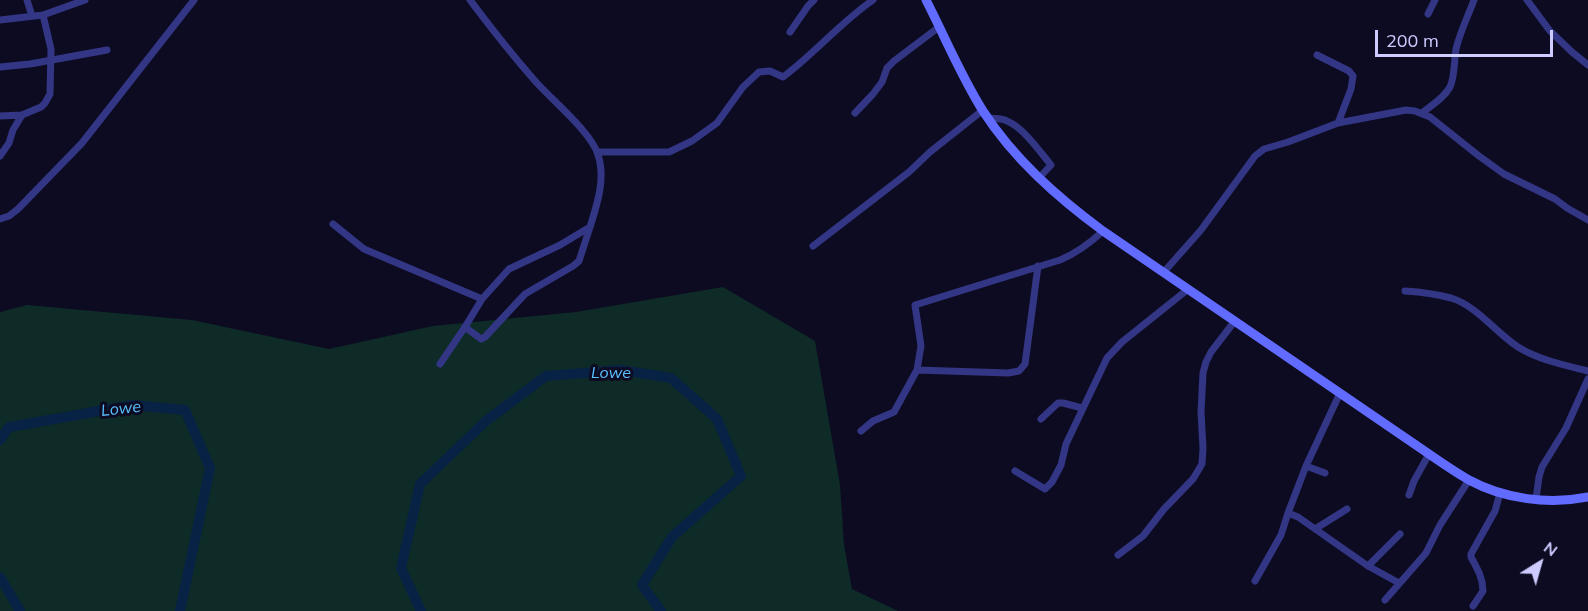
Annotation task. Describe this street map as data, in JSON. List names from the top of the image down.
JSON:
{
  "water": ["Lowe"],
  "scale_bar": "200 m",
  "north": "top right"
}
